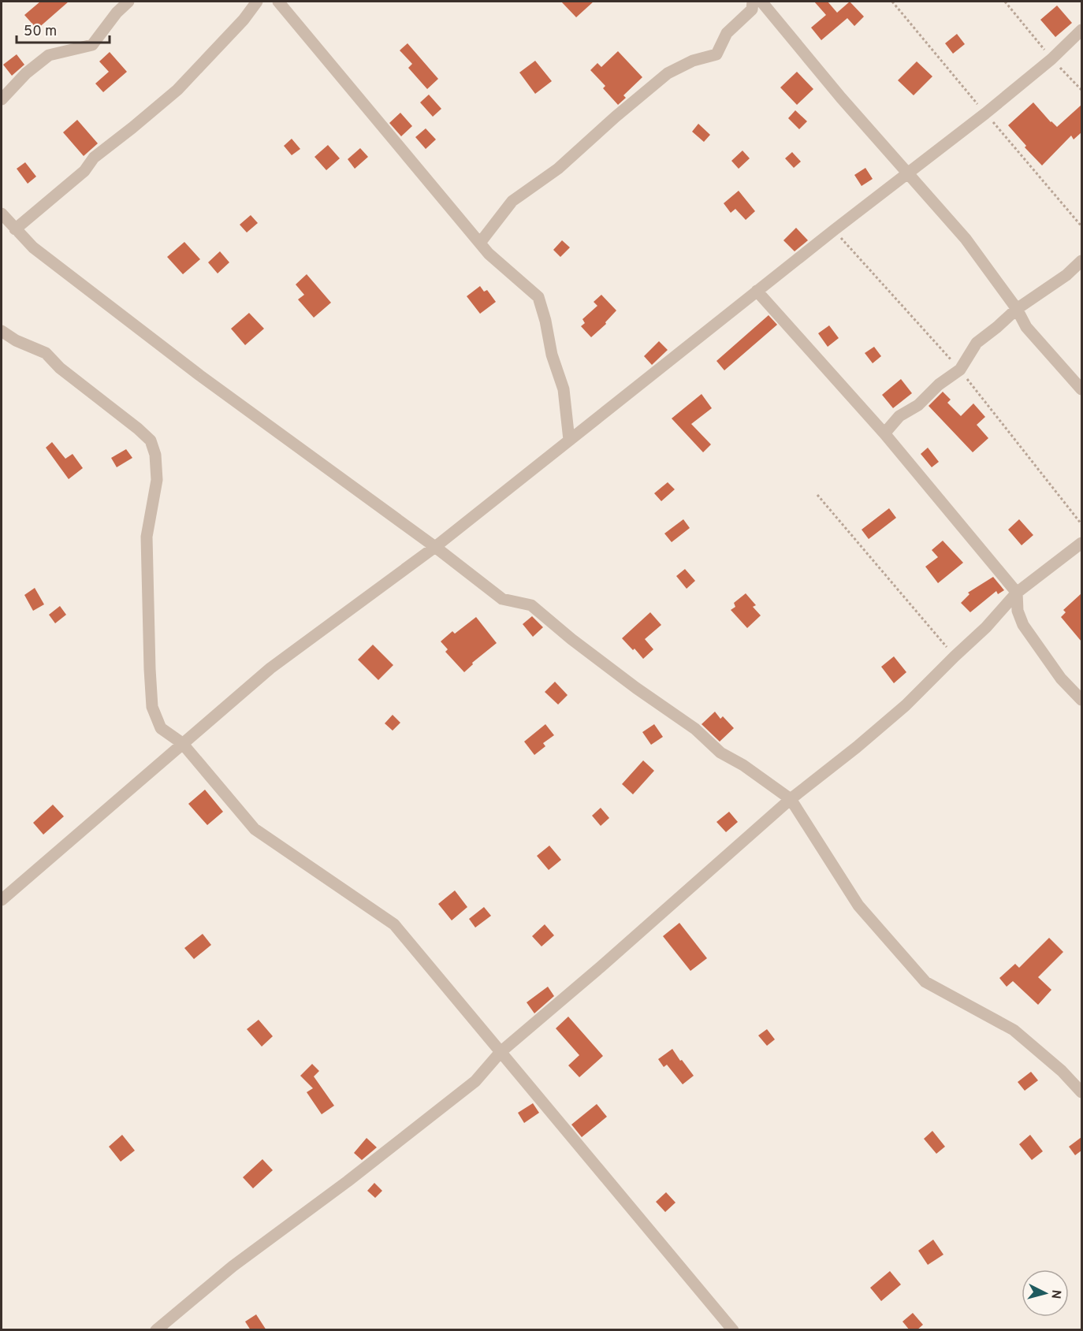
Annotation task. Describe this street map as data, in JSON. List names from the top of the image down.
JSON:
{
  "scale_bar": "50 m",
  "north": "right"
}
